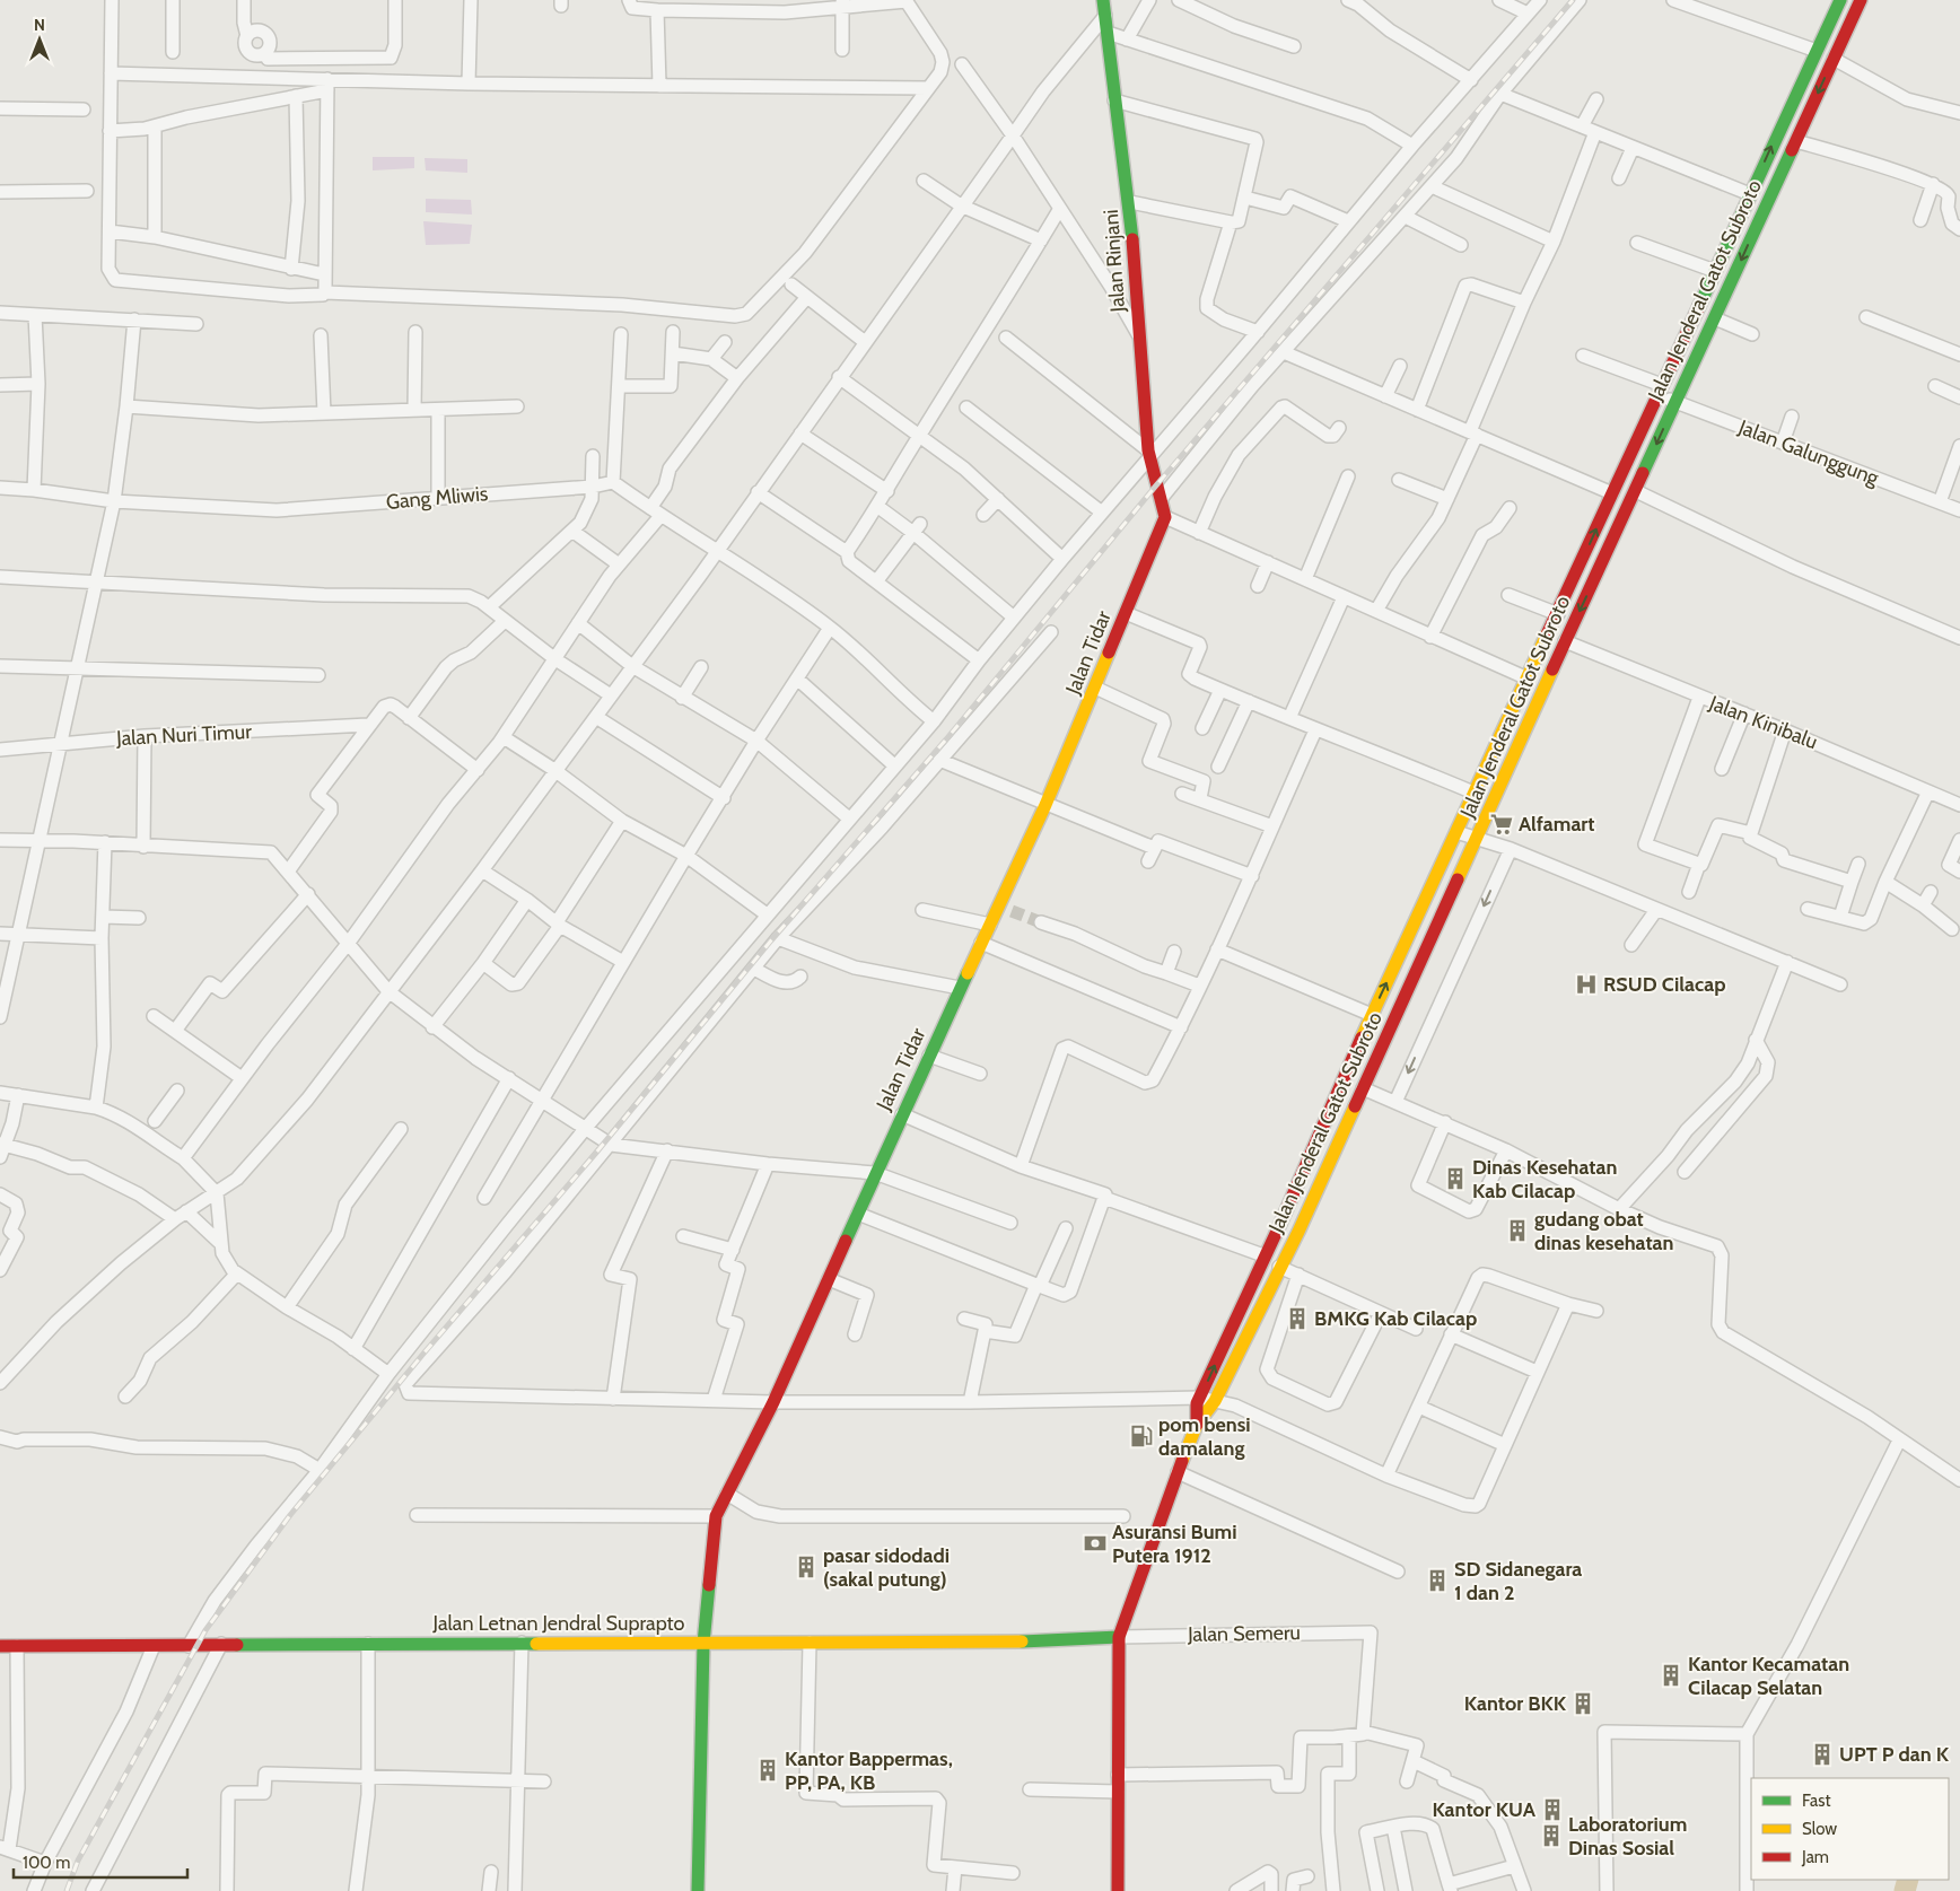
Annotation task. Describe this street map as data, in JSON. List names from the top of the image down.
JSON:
{
  "streets": {
    "main road": [
      "Jalan Rinjani",
      "Jalan Jenderal Gatot Subroto",
      "Jalan Tidar",
      "Jalan Letnan Jendral Suprapto"
    ],
    "street": [
      "Jalan Galunggung",
      "Gang Mliwis",
      "Jalan Kinibalu",
      "Jalan Nuri Timur",
      "Jalan Semeru"
    ]
  },
  "crossings": [
    ["Jalan Rinjani", "Jalan Tidar"],
    ["Jalan Jenderal Gatot Subroto", "Jalan Galunggung"],
    ["Jalan Jenderal Gatot Subroto", "Jalan Kinibalu"],
    ["Jalan Jenderal Gatot Subroto", "Jalan Letnan Jendral Suprapto"],
    ["Jalan Jenderal Gatot Subroto", "Jalan Semeru"],
    ["Jalan Tidar", "Jalan Letnan Jendral Suprapto"],
    ["Jalan Letnan Jendral Suprapto", "Jalan Semeru"]
  ],
  "places": {
    "supermarket": ["Alfamart"],
    "hospital": ["RSUD Cilacap"],
    "building": [
      "Dinas Kesehatan Kab Cilacap",
      "gudang obat dinas kesehatan",
      "BMKG Kab Cilacap",
      "pasar sidodadi (sakal putung)",
      "SD Sidanegara 1 dan 2",
      "Kantor Kecamatan Cilacap Selatan",
      "Kantor BKK",
      "UPT P dan K",
      "Kantor Bappermas, PP, PA, KB",
      "Kantor KUA",
      "Laboratorium Dinas Sosial"
    ],
    "fuel station": ["pom bensi damalang"],
    "bank": ["Asuransi Bumi Putera 1912"]
  },
  "legend": ["Fast", "Slow", "Jam"],
  "scale_bar": "100 m",
  "north": "top"
}
